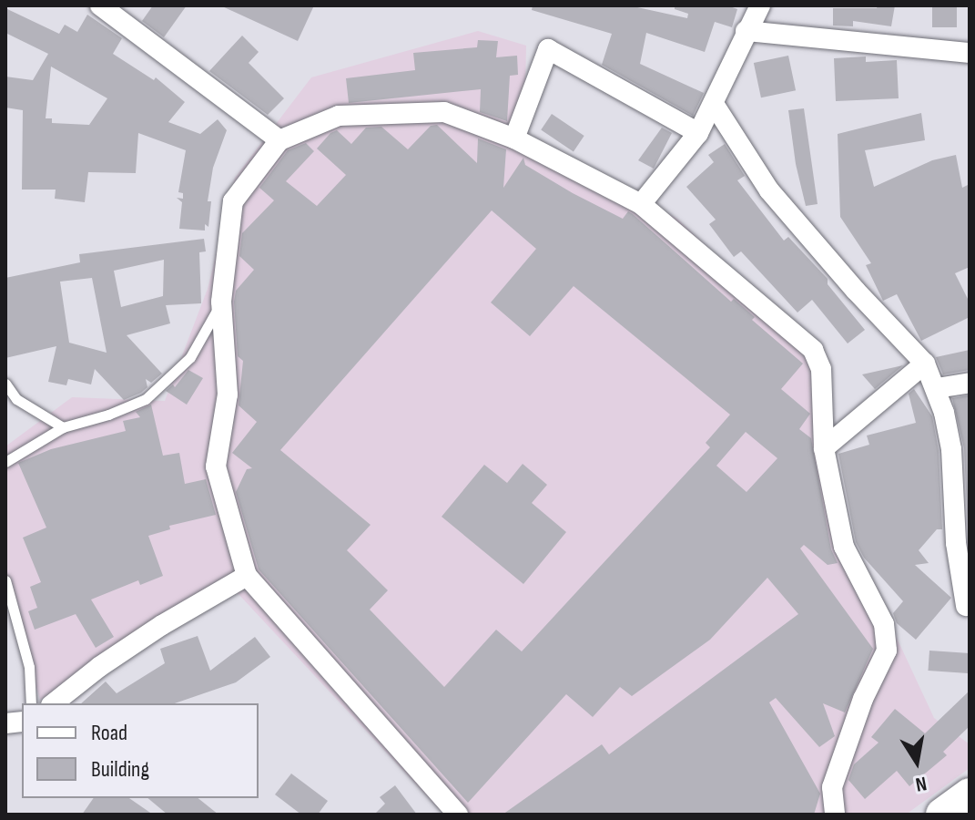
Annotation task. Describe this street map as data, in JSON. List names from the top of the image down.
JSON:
{
  "legend": ["Road", "Building"],
  "north": "bottom"
}
